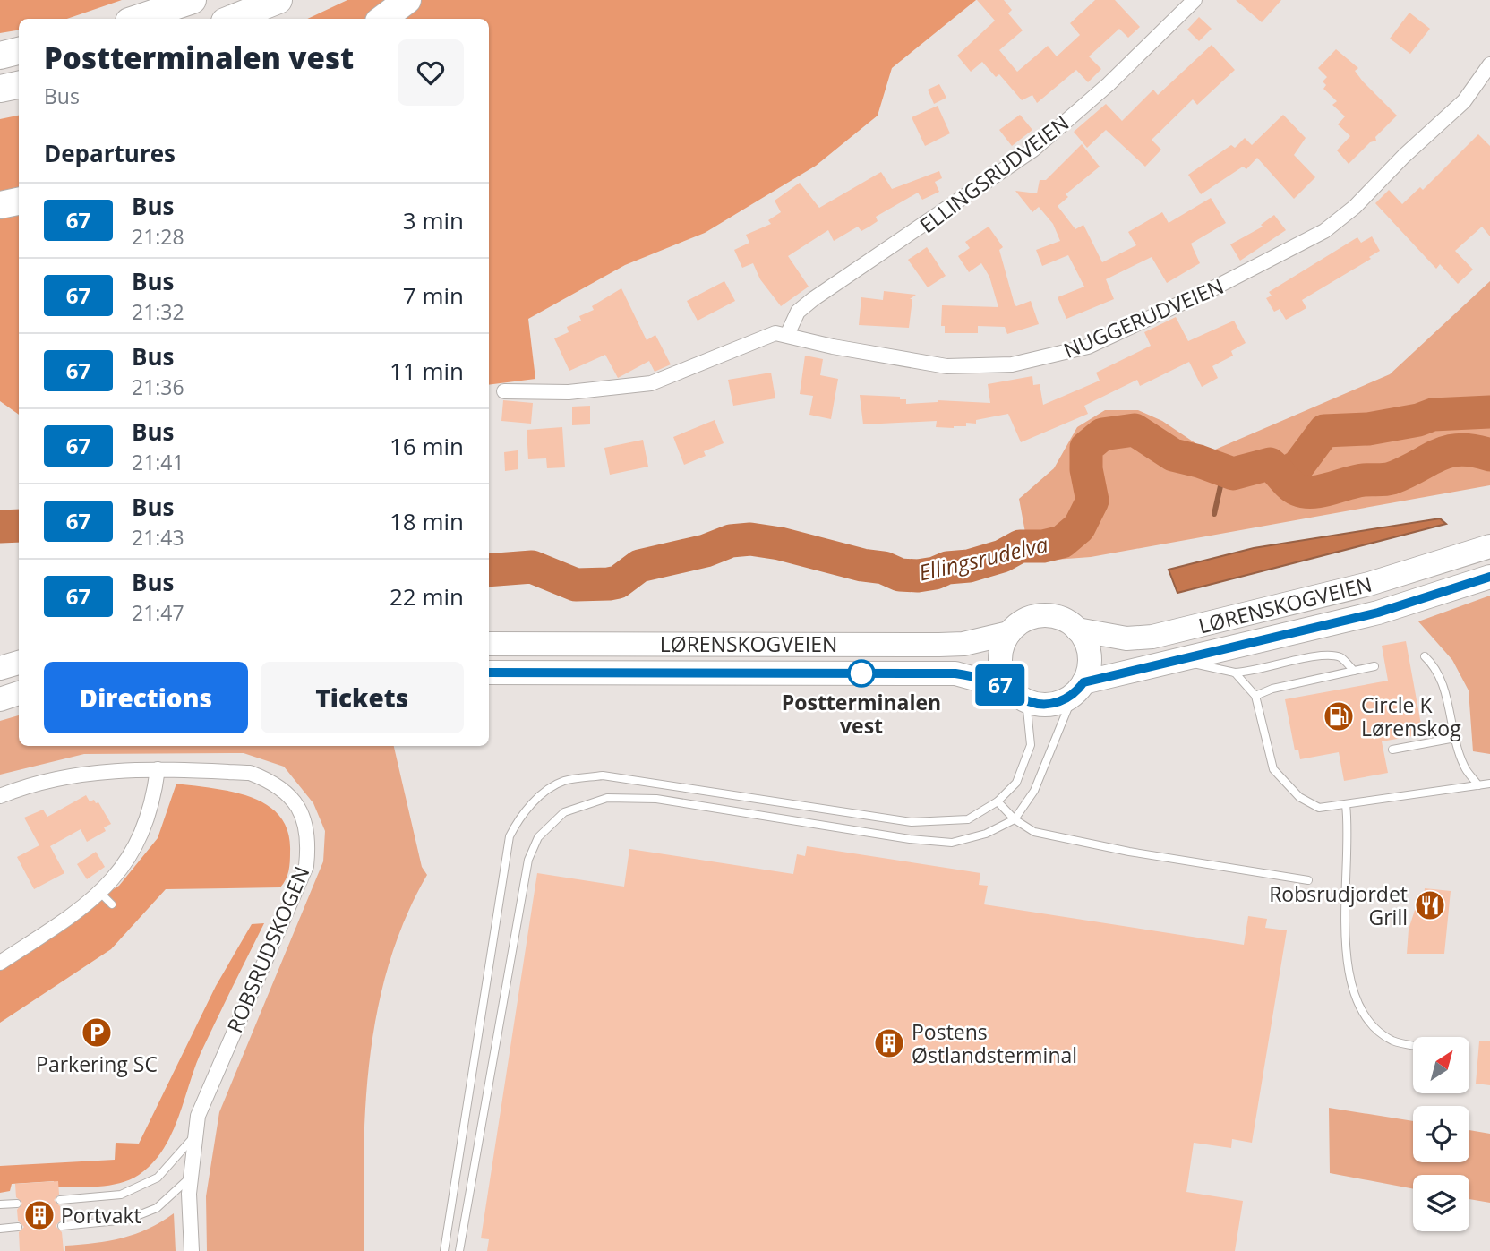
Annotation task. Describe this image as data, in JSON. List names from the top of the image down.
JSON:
{
  "streets": {
    "highway": ["LØRENSKOGVEIEN"],
    "street": ["ELLINGSRUDVEIEN", "NUGGERUDVEIEN", "ROBSRUDSKOGEN"]
  },
  "crossings": [
    ["ELLINGSRUDVEIEN", "NUGGERUDVEIEN"]
  ],
  "water": ["Ellingsrudelva"],
  "places": {
    "other": ["Postterminalen vest"],
    "fuel station": ["Circle K Lørenskog"],
    "restaurant": ["Robsrudjordet Grill"],
    "parking": ["Parkering SC"],
    "building": ["Postens Østlandsterminal", "Portvakt"]
  },
  "lines": ["bus line 67"],
  "north": "top right",
  "page": {
    "on_map": "67",
    "heading": [
      ["Postterminalen vest", "Bus"],
      "Departures"
    ],
    "list": [
      {
        "mark": "67",
        "name": "Bus",
        "note": "21:28",
        "value": "3 min"
      },
      {
        "mark": "67",
        "name": "Bus",
        "note": "21:32",
        "value": "7 min"
      },
      {
        "mark": "67",
        "name": "Bus",
        "note": "21:36",
        "value": "11 min"
      },
      {
        "mark": "67",
        "name": "Bus",
        "note": "21:41",
        "value": "16 min"
      },
      {
        "mark": "67",
        "name": "Bus",
        "note": "21:43",
        "value": "18 min"
      },
      {
        "mark": "67",
        "name": "Bus",
        "note": "21:47",
        "value": "22 min"
      }
    ],
    "buttons": ["Directions", "Tickets"]
  }
}
